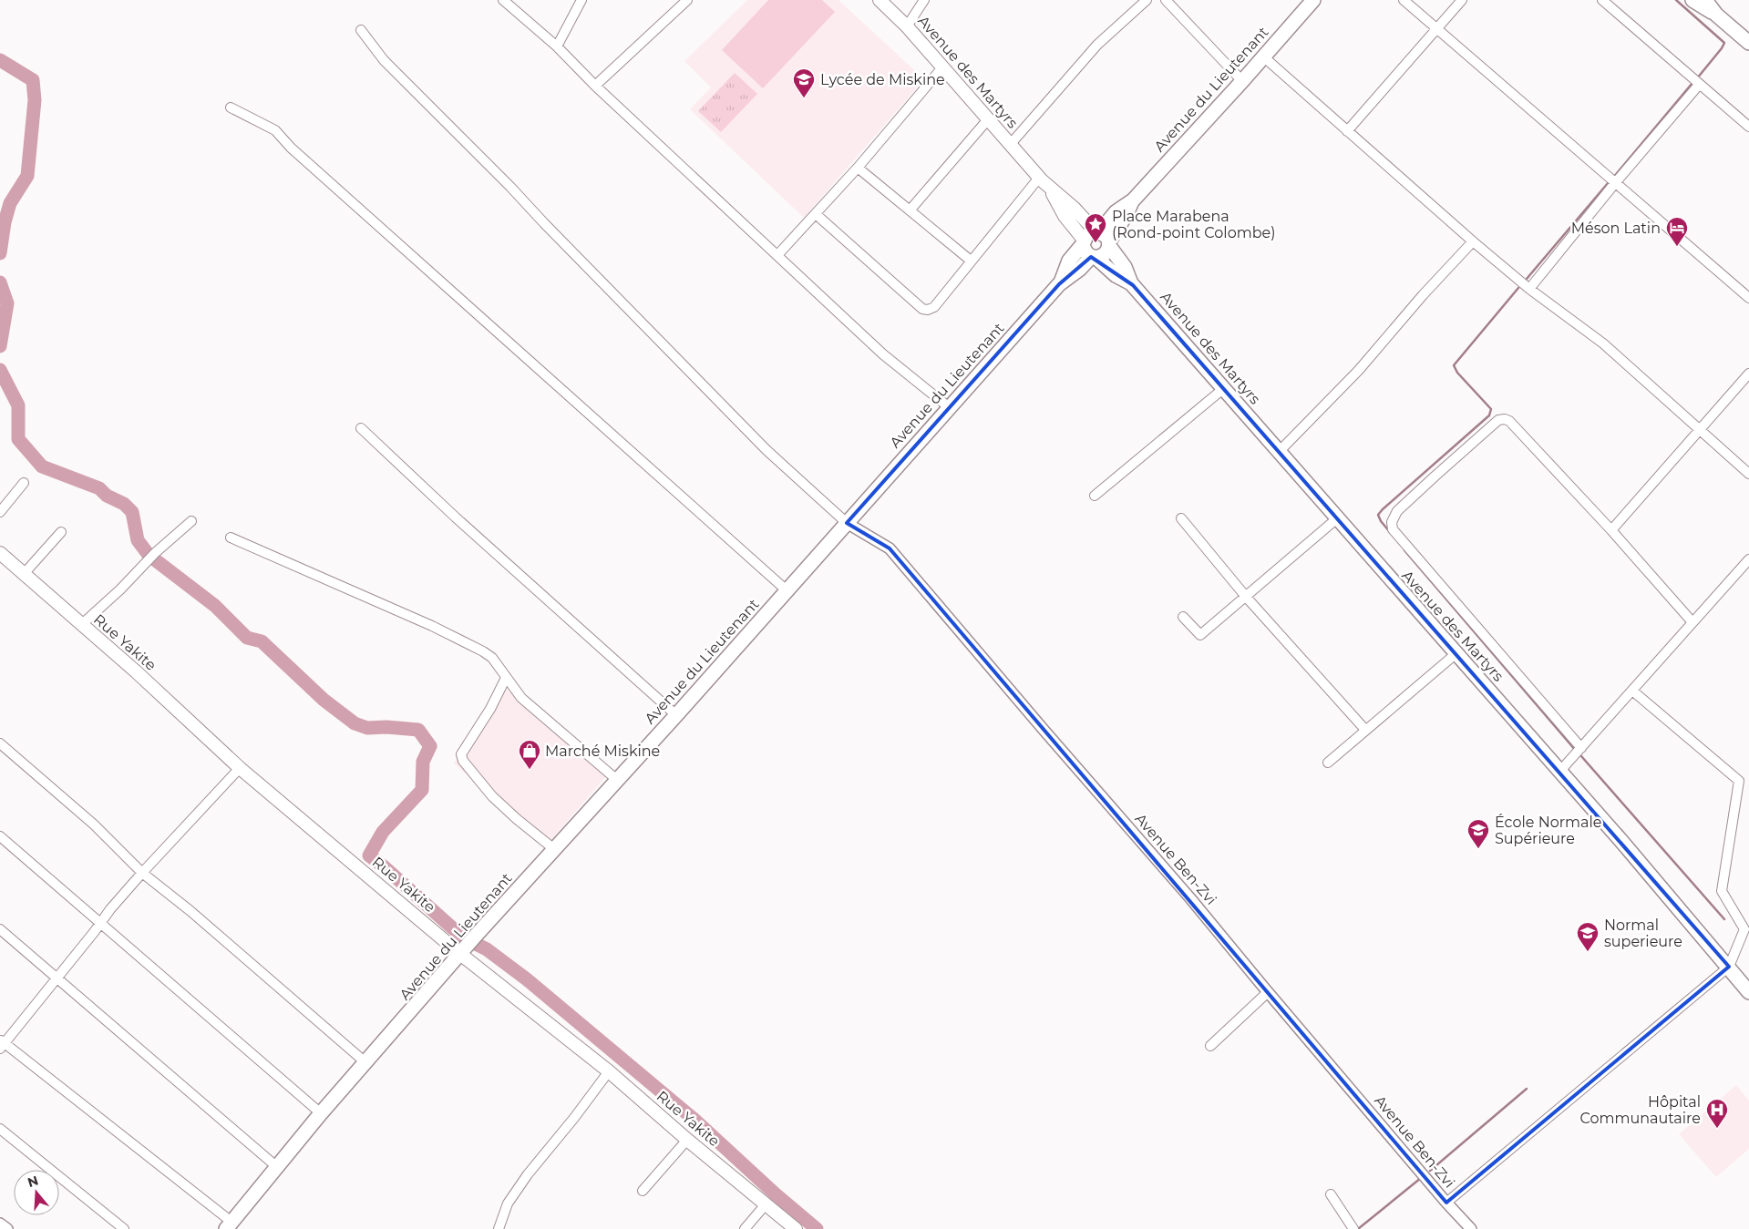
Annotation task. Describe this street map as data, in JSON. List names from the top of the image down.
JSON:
{
  "streets": {
    "main road": ["Avenue des Martyrs", "Avenue du Lieutenant", "Rue Yakite"],
    "street": ["Avenue Ben-Zvi"]
  },
  "crossings": [
    ["Avenue des Martyrs", "Avenue du Lieutenant"],
    ["Avenue du Lieutenant", "Rue Yakite"],
    ["Avenue du Lieutenant", "Avenue Ben-Zvi"]
  ],
  "places": {
    "school or university": ["Lycée de Miskine", "École Normale Supérieure", "Normal superieure"],
    "place": ["Place Marabena (Rond-point Colombe)"],
    "hotel": ["Méson Latin"],
    "shop": ["Marché Miskine"],
    "hospital": ["Hôpital Communautaire"]
  },
  "north": "top"
}
